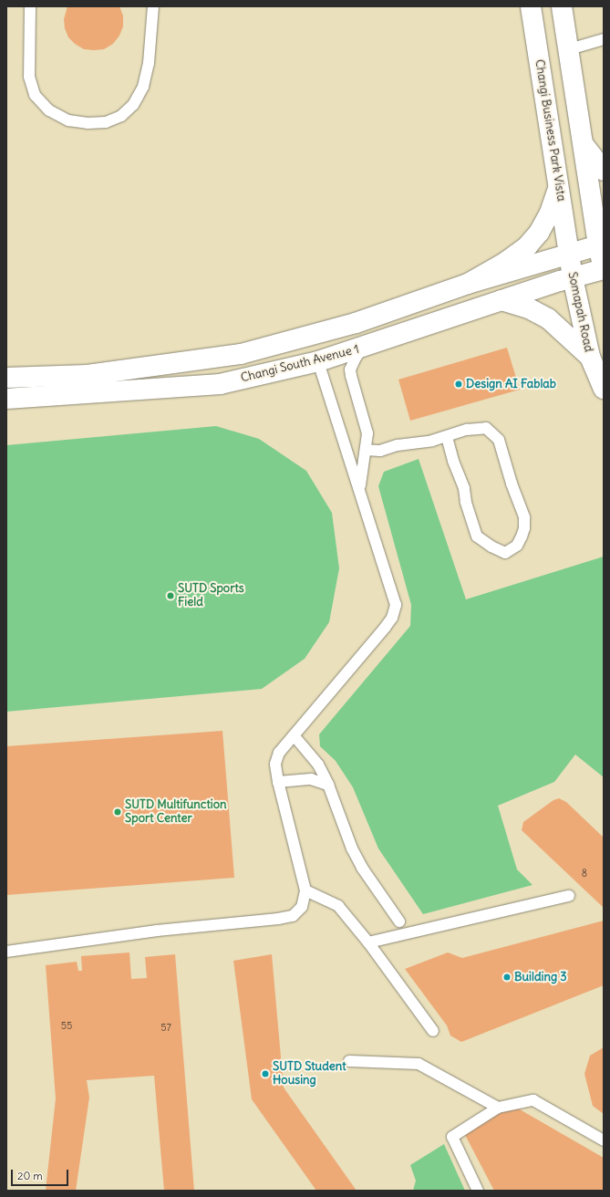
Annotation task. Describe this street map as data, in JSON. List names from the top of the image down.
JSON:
{
  "streets": {
    "street": ["Changi Business Park Vista", "Somapah Road", "Changi South Avenue 1"]
  },
  "crossings": [
    ["Changi Business Park Vista", "Somapah Road"],
    ["Changi Business Park Vista", "Changi South Avenue 1"],
    ["Somapah Road", "Changi South Avenue 1"]
  ],
  "places": [
    "Design AI Fablab",
    "SUTD Sports Field",
    "SUTD Multifunction Sport Center",
    "Building 3",
    "SUTD Student Housing"
  ],
  "house_numbers": ["8", "55", "57"],
  "scale_bar": "20 m"
}
